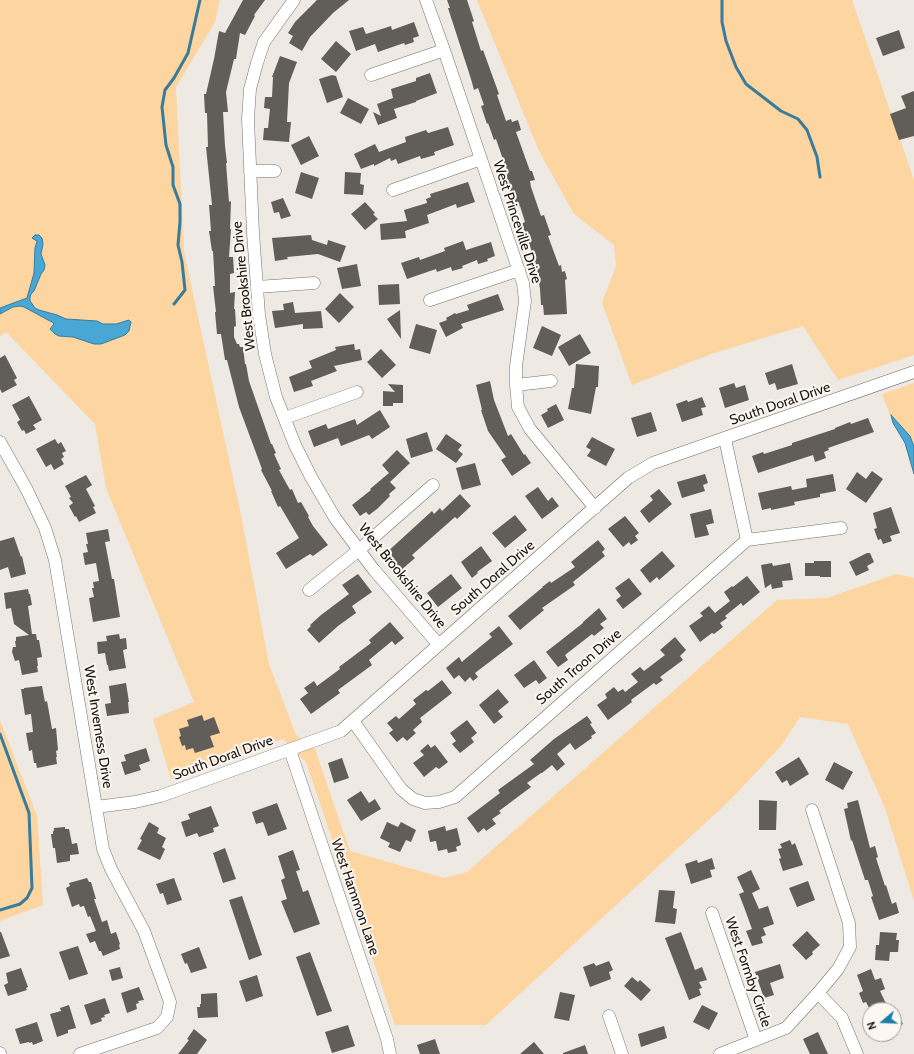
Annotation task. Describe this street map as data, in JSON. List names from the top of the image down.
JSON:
{
  "streets": {
    "street": [
      "West Princeville Drive",
      "West Brookshire Drive",
      "South Doral Drive",
      "South Troon Drive",
      "West Inverness Drive",
      "West Hammon Lane",
      "West Formby Circle"
    ]
  },
  "crossings": [
    ["West Princeville Drive", "South Doral Drive"],
    ["West Brookshire Drive", "South Doral Drive"],
    ["South Doral Drive", "South Troon Drive"],
    ["South Doral Drive", "West Inverness Drive"],
    ["South Doral Drive", "West Hammon Lane"]
  ],
  "north": "left"
}
